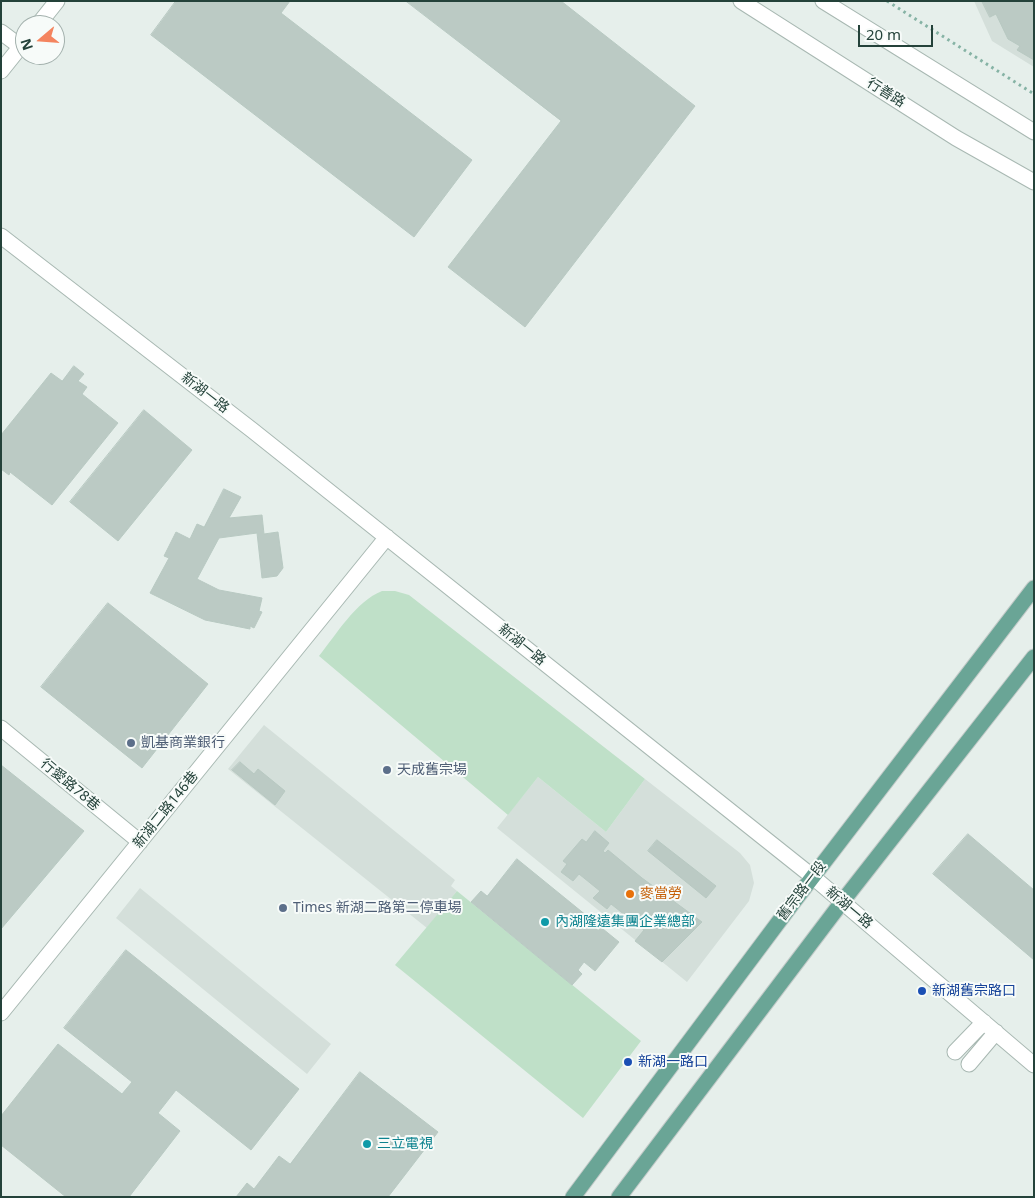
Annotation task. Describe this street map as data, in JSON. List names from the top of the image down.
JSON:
{
  "streets": {
    "main road": ["舊宗路一段"],
    "street": [
      "行善路",
      "新湖一路",
      "行愛路78巷",
      "新湖二路146巷"
    ]
  },
  "crossings": [
    ["新湖一路", "新湖二路146巷"],
    ["新湖一路", "舊宗路一段"],
    ["行愛路78巷", "新湖二路146巷"]
  ],
  "places": [
    "凱基商業銀行",
    "天成舊宗場",
    "麥當勞",
    "Times 新湖二路第二停車場",
    "內湖隆遠集團企業總部",
    "新湖舊宗路口",
    "新湖一路口",
    "三立電視"
  ],
  "scale_bar": "20 m",
  "north": "left"
}
